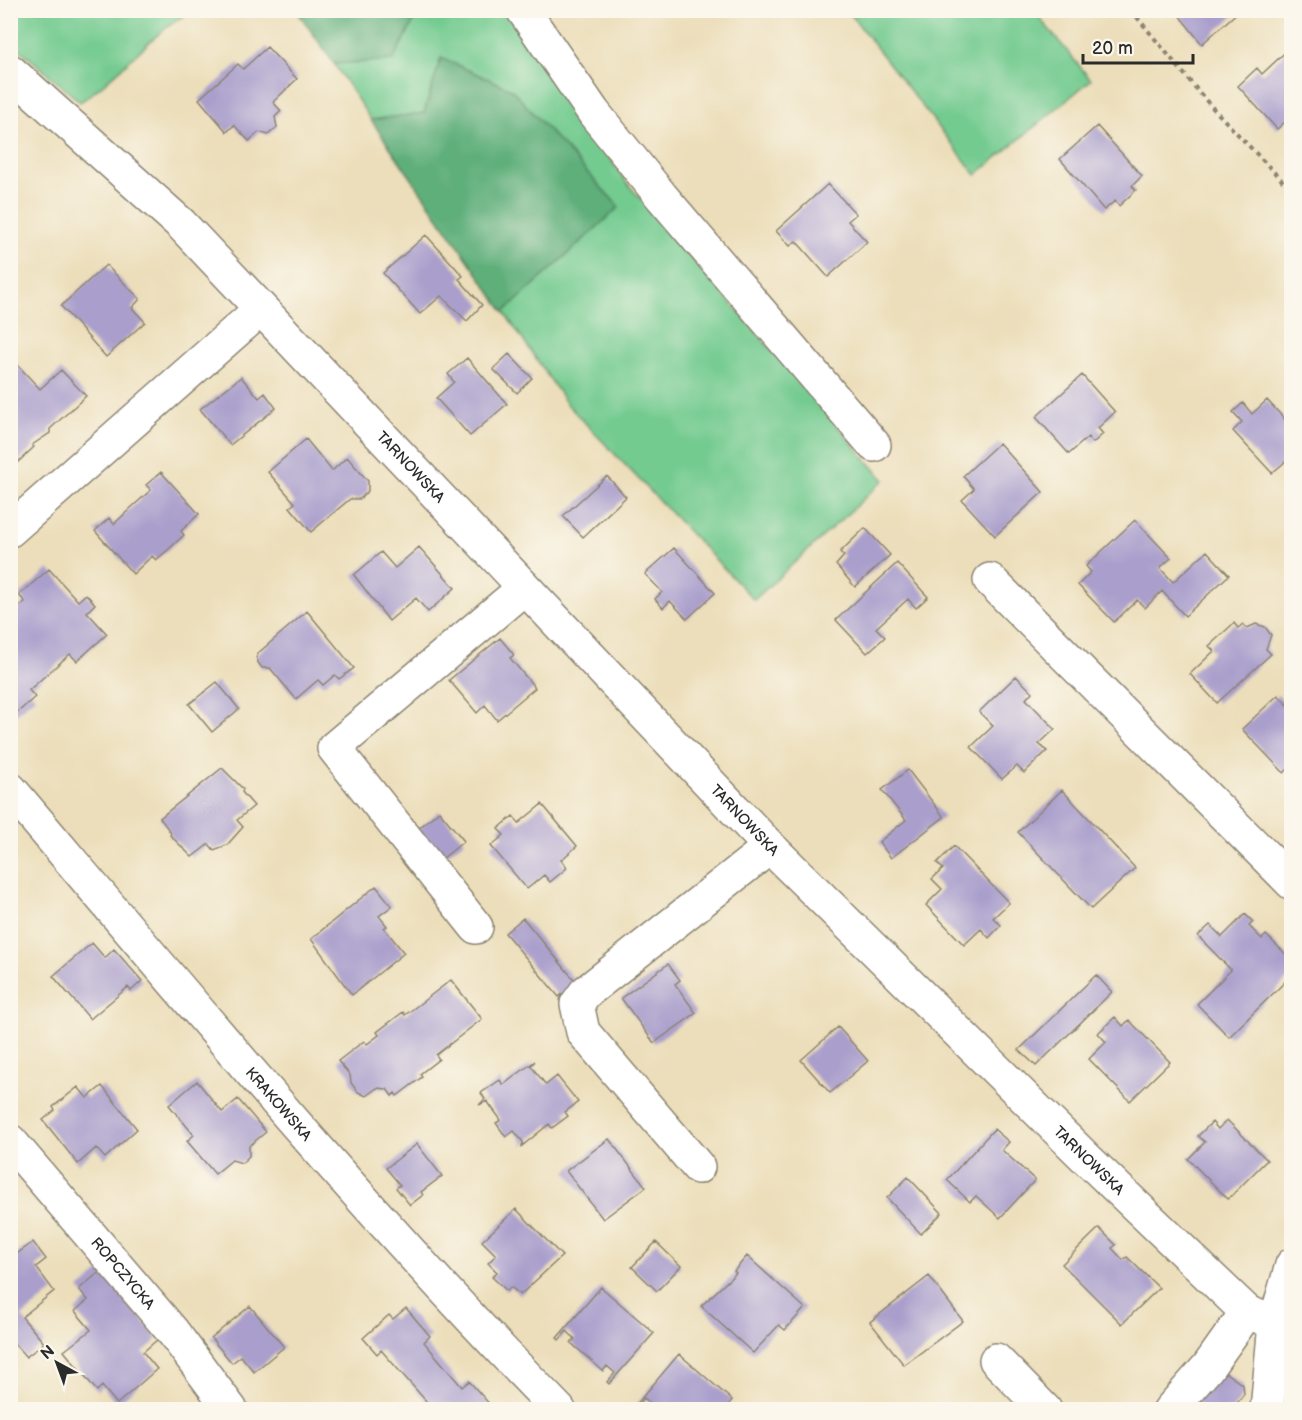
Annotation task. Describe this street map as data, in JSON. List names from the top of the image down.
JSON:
{
  "streets": {
    "street": ["TARNOWSKA", "KRAKOWSKA", "ROPCZYCKA"]
  },
  "scale_bar": "20 m",
  "north": "top left"
}
